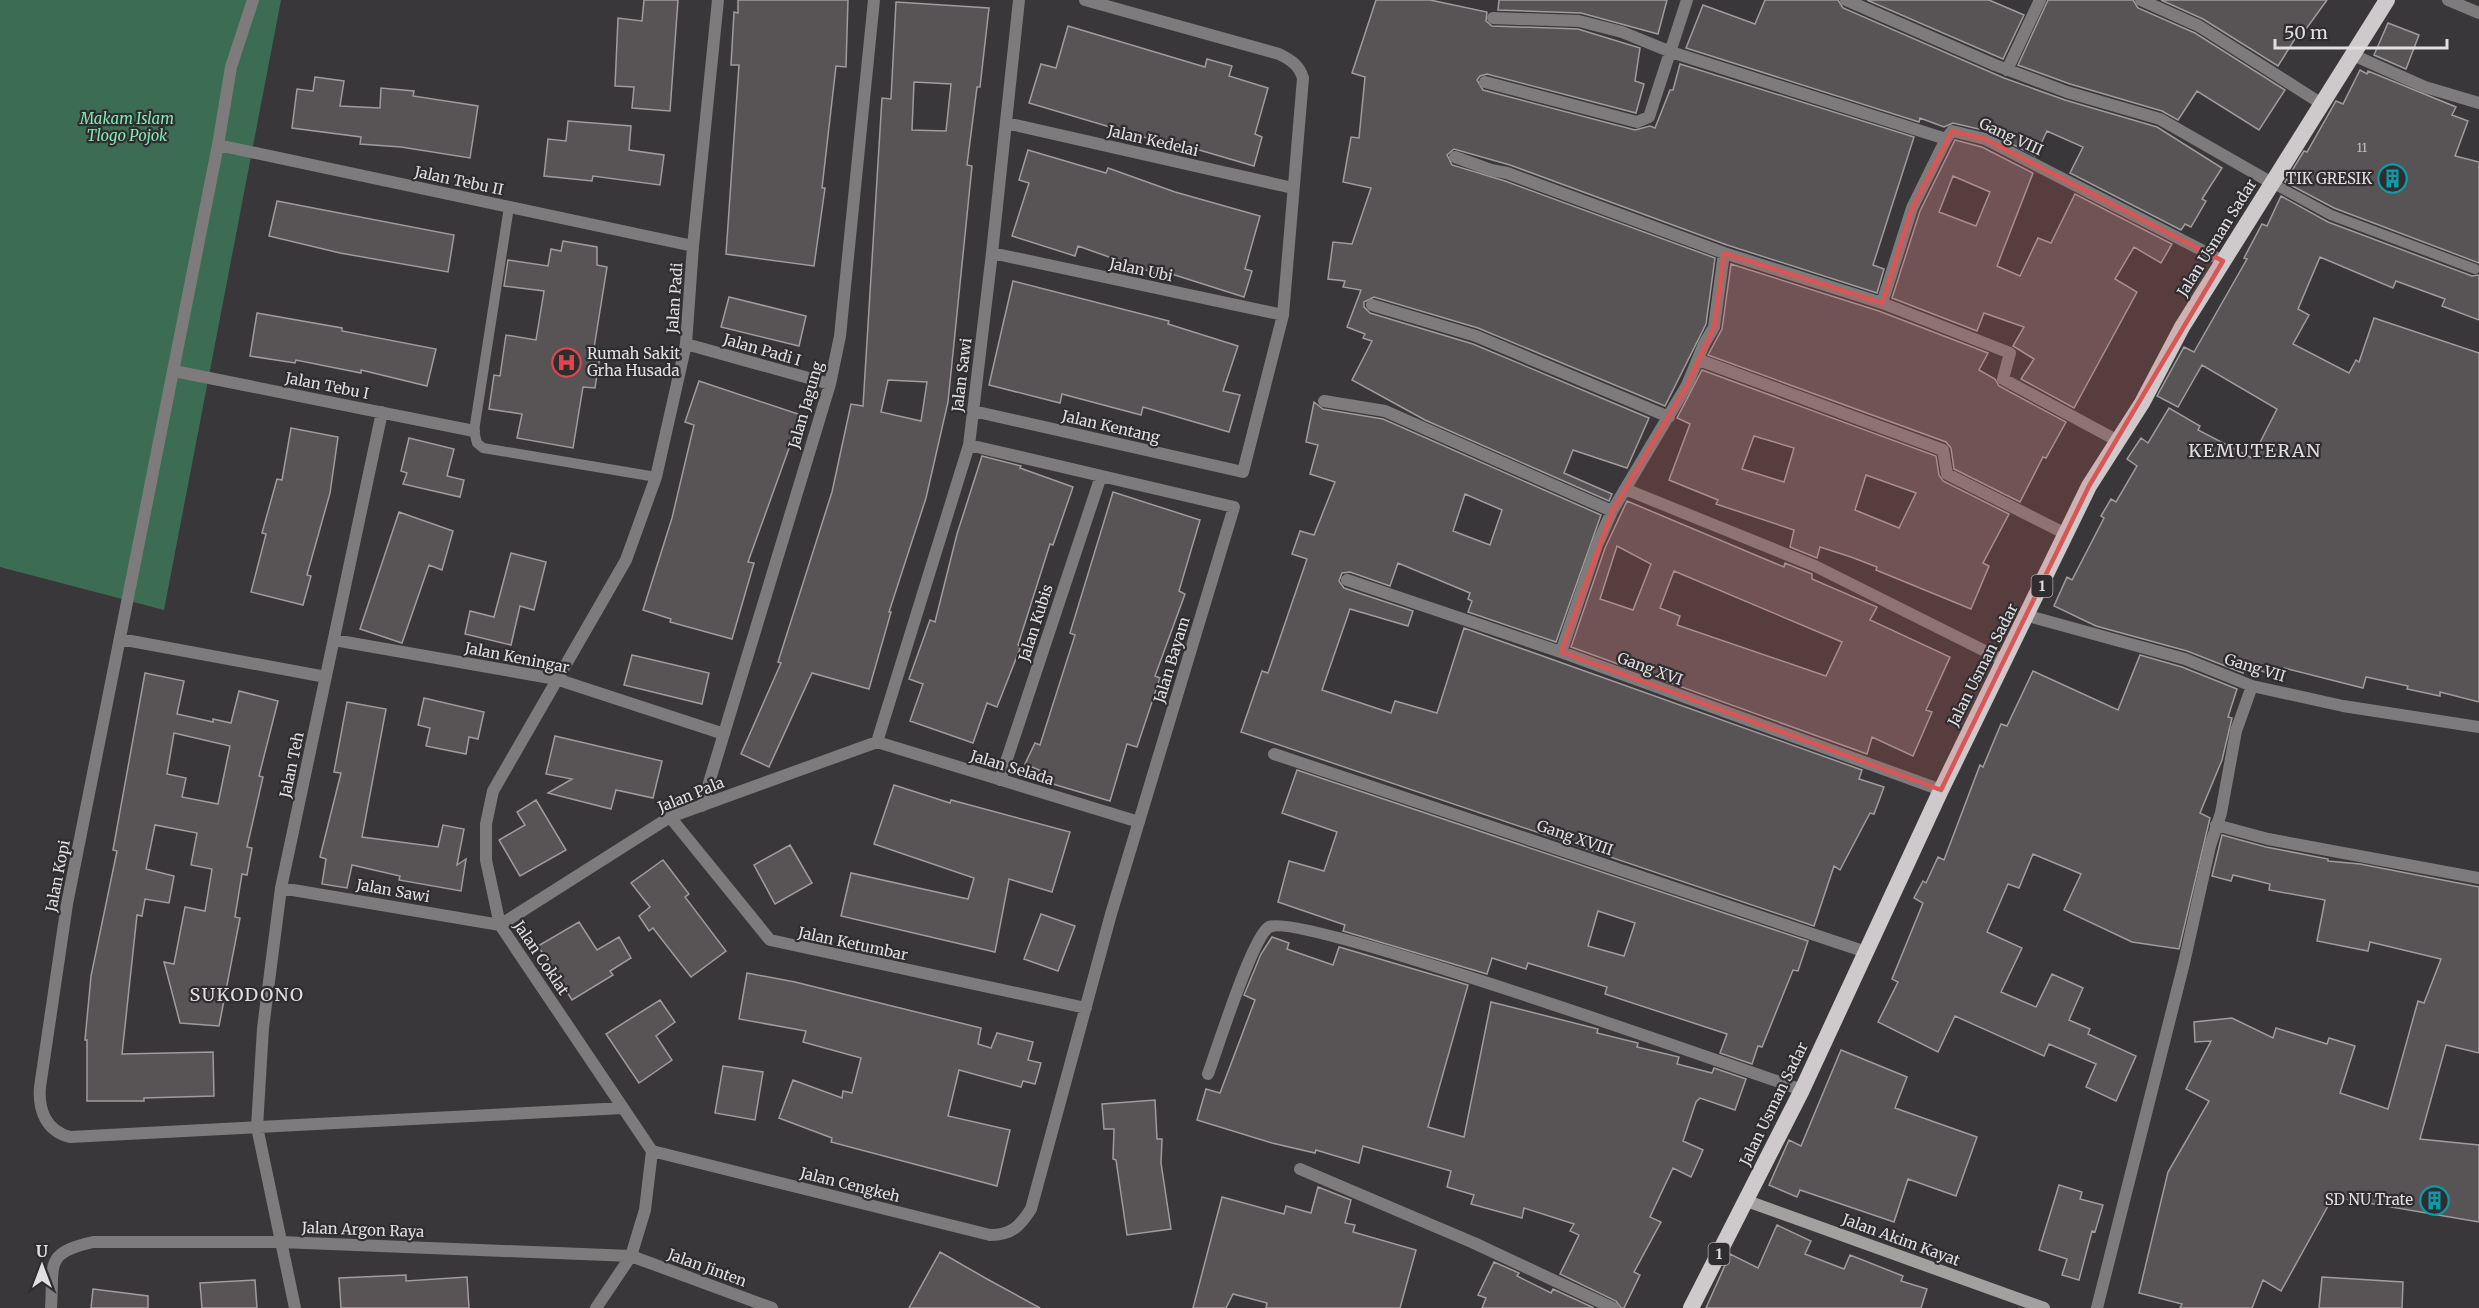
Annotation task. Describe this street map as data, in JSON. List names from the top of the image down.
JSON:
{
  "streets": {
    "highway": ["Jalan Usman Sadar", "1"],
    "main road": ["Jalan Akim Kayat"],
    "street": [
      "Gang VIII",
      "Jalan Kedelai",
      "Jalan Tebu II",
      "Jalan Ubi",
      "Jalan Padi",
      "Jalan Padi I",
      "Jalan Sawi",
      "Jalan Tebu I",
      "Jalan Jagung",
      "Jalan Kentang",
      "Jalan Kubis",
      "Jalan Keningar",
      "Jalan Bayam",
      "Gang VII",
      "Gang XVI",
      "Jalan Teh",
      "Jalan Selada",
      "Jalan Pala",
      "Gang XVIII",
      "Jalan Kopi",
      "Jalan Ketumbar",
      "Jalan Coklat",
      "Jalan Cengkeh",
      "Jalan Argon Raya",
      "Jalan Jinten"
    ]
  },
  "crossings": [
    ["Gang VIII", "Jalan Usman Sadar"],
    ["Jalan Kedelai", "Jalan Sawi"],
    ["Jalan Tebu II", "Jalan Padi"],
    ["Jalan Tebu II", "Jalan Kopi"],
    ["Jalan Usman Sadar", "Gang VII"],
    ["Jalan Usman Sadar", "Gang XVI"],
    ["Jalan Usman Sadar", "Gang XVIII"],
    ["Jalan Usman Sadar", "Jalan Akim Kayat"],
    ["Jalan Ubi", "Jalan Sawi"],
    ["Jalan Ubi", "Jalan Kentang"],
    ["Jalan Padi", "Jalan Padi I"],
    ["Jalan Padi", "Jalan Keningar"],
    ["Jalan Padi", "Jalan Coklat"],
    ["Jalan Padi I", "Jalan Jagung"],
    ["Jalan Sawi", "Jalan Kentang"],
    ["Jalan Sawi", "Jalan Teh"],
    ["Jalan Sawi", "Jalan Selada"],
    ["Jalan Sawi", "Jalan Pala"],
    ["Jalan Sawi", "Jalan Coklat"],
    ["Jalan Tebu I", "Jalan Teh"],
    ["Jalan Tebu I", "Jalan Kopi"],
    ["Jalan Jagung", "Jalan Keningar"],
    ["Jalan Jagung", "Jalan Pala"],
    ["Jalan Kubis", "Jalan Bayam"],
    ["Jalan Kubis", "Jalan Selada"],
    ["Jalan Keningar", "Jalan Teh"],
    ["Jalan Keningar", "Jalan Coklat"],
    ["Jalan Bayam", "Jalan Selada"],
    ["Jalan Bayam", "Jalan Ketumbar"],
    ["Jalan Bayam", "Jalan Cengkeh"],
    ["Jalan Teh", "Jalan Kopi"],
    ["Jalan Teh", "Jalan Argon Raya"],
    ["Jalan Selada", "Jalan Pala"],
    ["Jalan Pala", "Jalan Ketumbar"],
    ["Jalan Pala", "Jalan Coklat"],
    ["Jalan Coklat", "Jalan Cengkeh"],
    ["Jalan Argon Raya", "Jalan Jinten"]
  ],
  "districts": ["KEMUTERAN", "SUKODONO"],
  "parks": ["Makam Islam Tlogo Pojok"],
  "places": {
    "building": ["TIK GRESIK", "SD NU Trate"],
    "hospital": ["Rumah Sakit Grha Husada"]
  },
  "house_numbers": ["11"],
  "scale_bar": "50 m",
  "north": "top"
}
